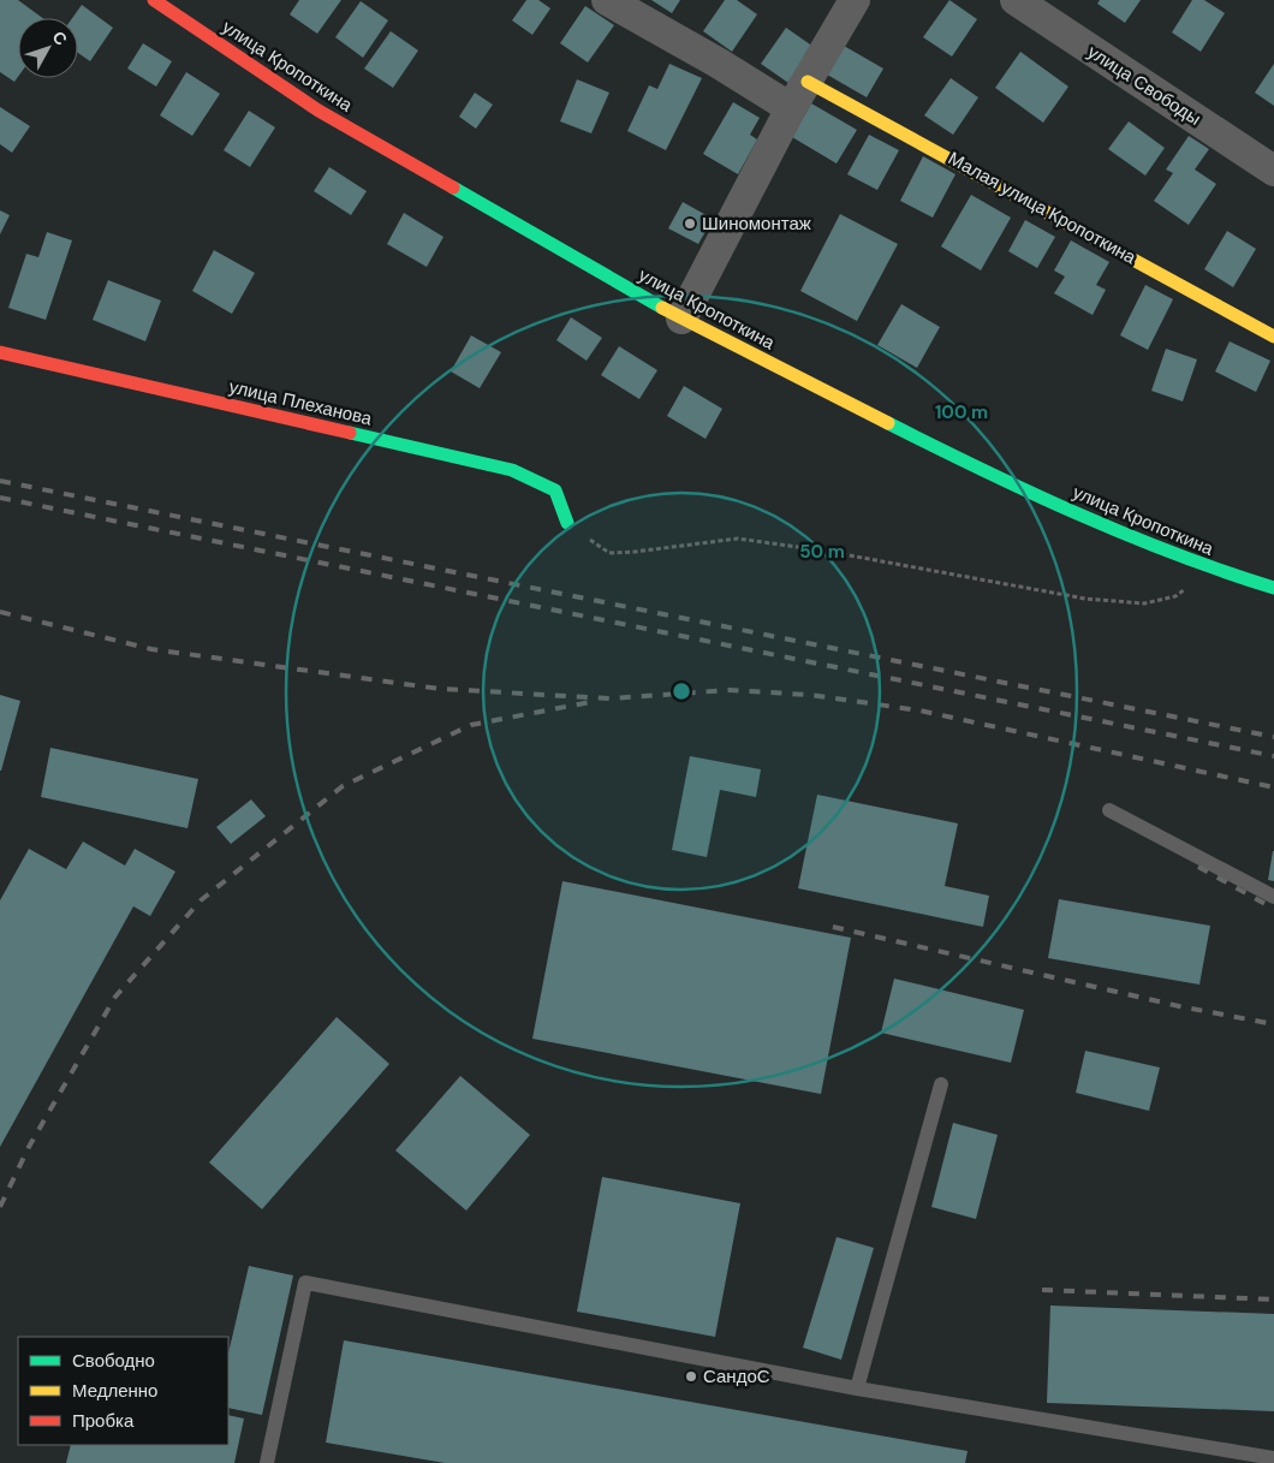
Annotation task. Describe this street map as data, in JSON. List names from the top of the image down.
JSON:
{
  "streets": {
    "main road": ["улица Кропоткина", "Малая улица Кропоткина", "улица Плеханова"],
    "street": ["улица Свободы"]
  },
  "places": ["Шиномонтаж", "СандоС"],
  "legend": ["Свободно", "Медленно", "Пробка"],
  "north": "top right",
  "rings": ["100 m", "50 m"]
}
